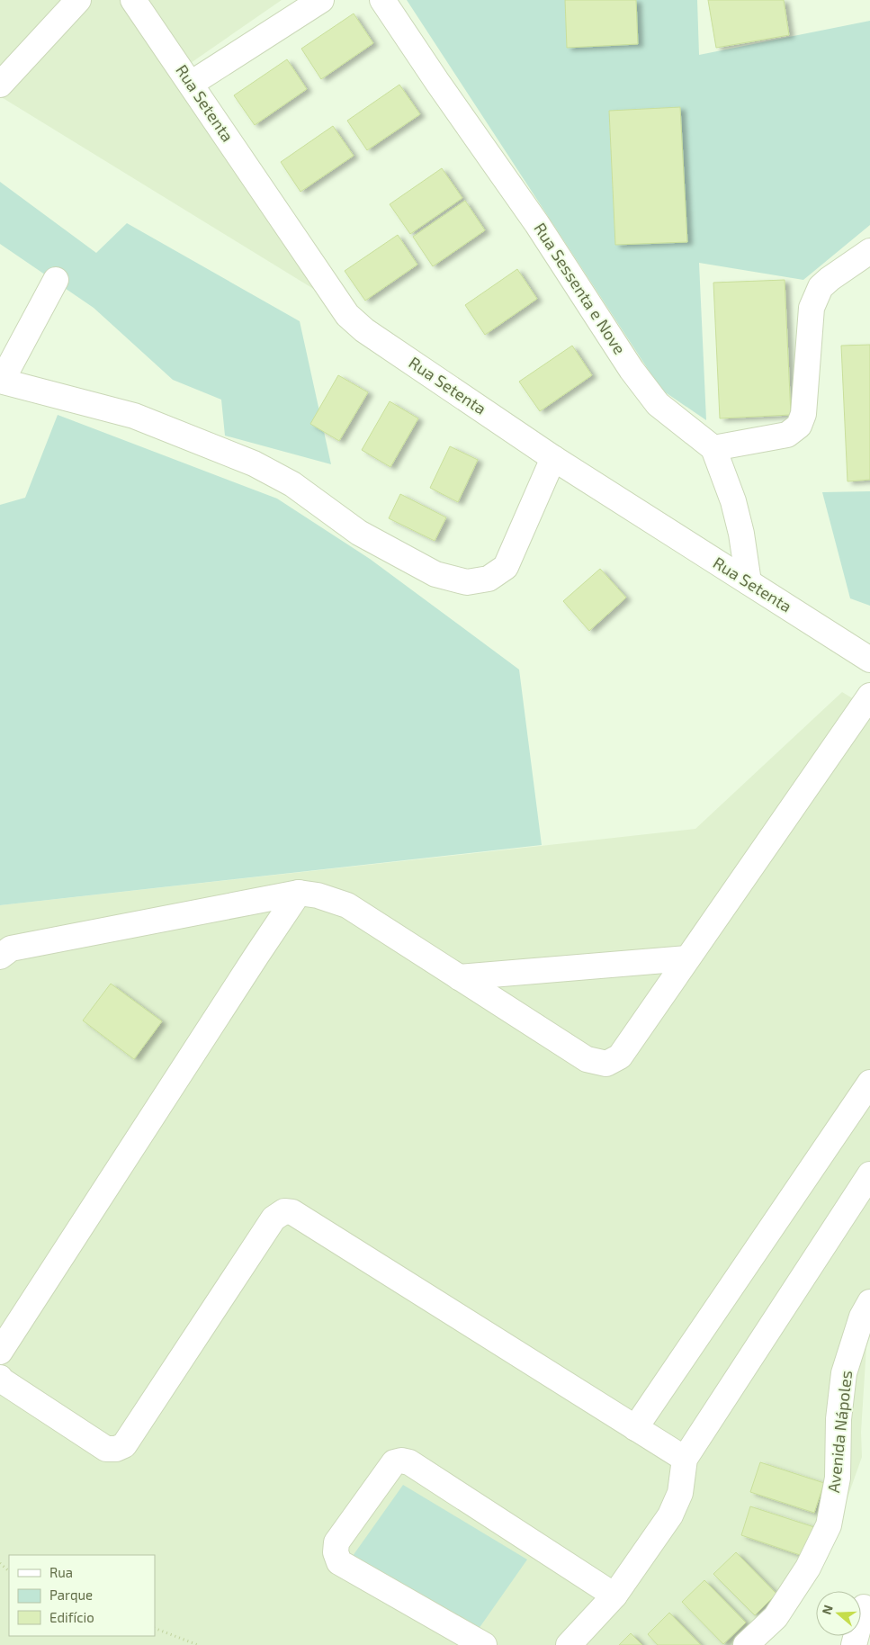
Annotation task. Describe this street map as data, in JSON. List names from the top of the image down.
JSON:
{
  "streets": {
    "street": ["Rua Setenta", "Rua Sessenta e Nove", "Avenida Nápoles"]
  },
  "legend": ["Rua", "Parque", "Edifício"],
  "north": "left"
}
